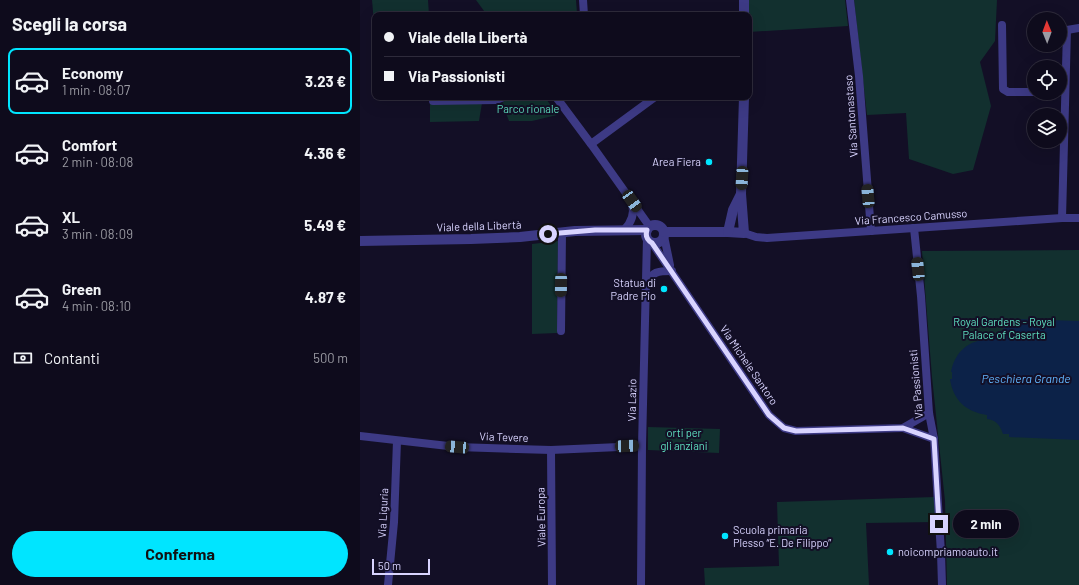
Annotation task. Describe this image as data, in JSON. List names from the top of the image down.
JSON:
{
  "streets": {
    "street": [
      "Via Santonastaso",
      "Via Francesco Camusso",
      "Viale della Libertà",
      "Via Michele Santoro",
      "Via Passionisti",
      "Via Lazio",
      "Via Tevere",
      "Via Liguria",
      "Viale Europa"
    ]
  },
  "crossings": [
    ["Via Santonastaso", "Via Francesco Camusso"],
    ["Via Francesco Camusso", "Viale della Libertà"],
    ["Via Francesco Camusso", "Via Passionisti"],
    ["Viale della Libertà", "Via Michele Santoro"],
    ["Viale della Libertà", "Via Lazio"],
    ["Via Michele Santoro", "Via Passionisti"],
    ["Via Michele Santoro", "Via Lazio"],
    ["Via Lazio", "Via Tevere"],
    ["Via Tevere", "Via Liguria"],
    ["Via Tevere", "Viale Europa"]
  ],
  "water": ["Peschiera Grande"],
  "parks": ["Parco rionale", "Royal Gardens - Royal Palace of Caserta", "orti per gli anziani"],
  "places": [
    "Area Fiera",
    "Statua di Padre Pio",
    "Scuola primaria Plesso “E. De Filippo”",
    "noicompriamoauto.it"
  ],
  "scale_bar": "50 m",
  "north": "top",
  "page": {
    "heading": "Scegli la corsa",
    "banner": ["Viale della Libertà", "Via Passionisti"],
    "list": [
      {
        "name": "Economy",
        "note": "1 min · 08:07",
        "value": "3.23 €"
      },
      {
        "name": "Comfort",
        "note": "2 min · 08:08",
        "value": "4.36 €"
      },
      {
        "name": "XL",
        "note": "3 min · 08:09",
        "value": "5.49 €"
      },
      {
        "name": "Green",
        "note": "4 min · 08:10",
        "value": "4.87 €"
      }
    ],
    "pay": ["Contanti", "500 m"],
    "bubble": "2 min",
    "buttons": "Conferma",
    "scale": "50 m"
  }
}
